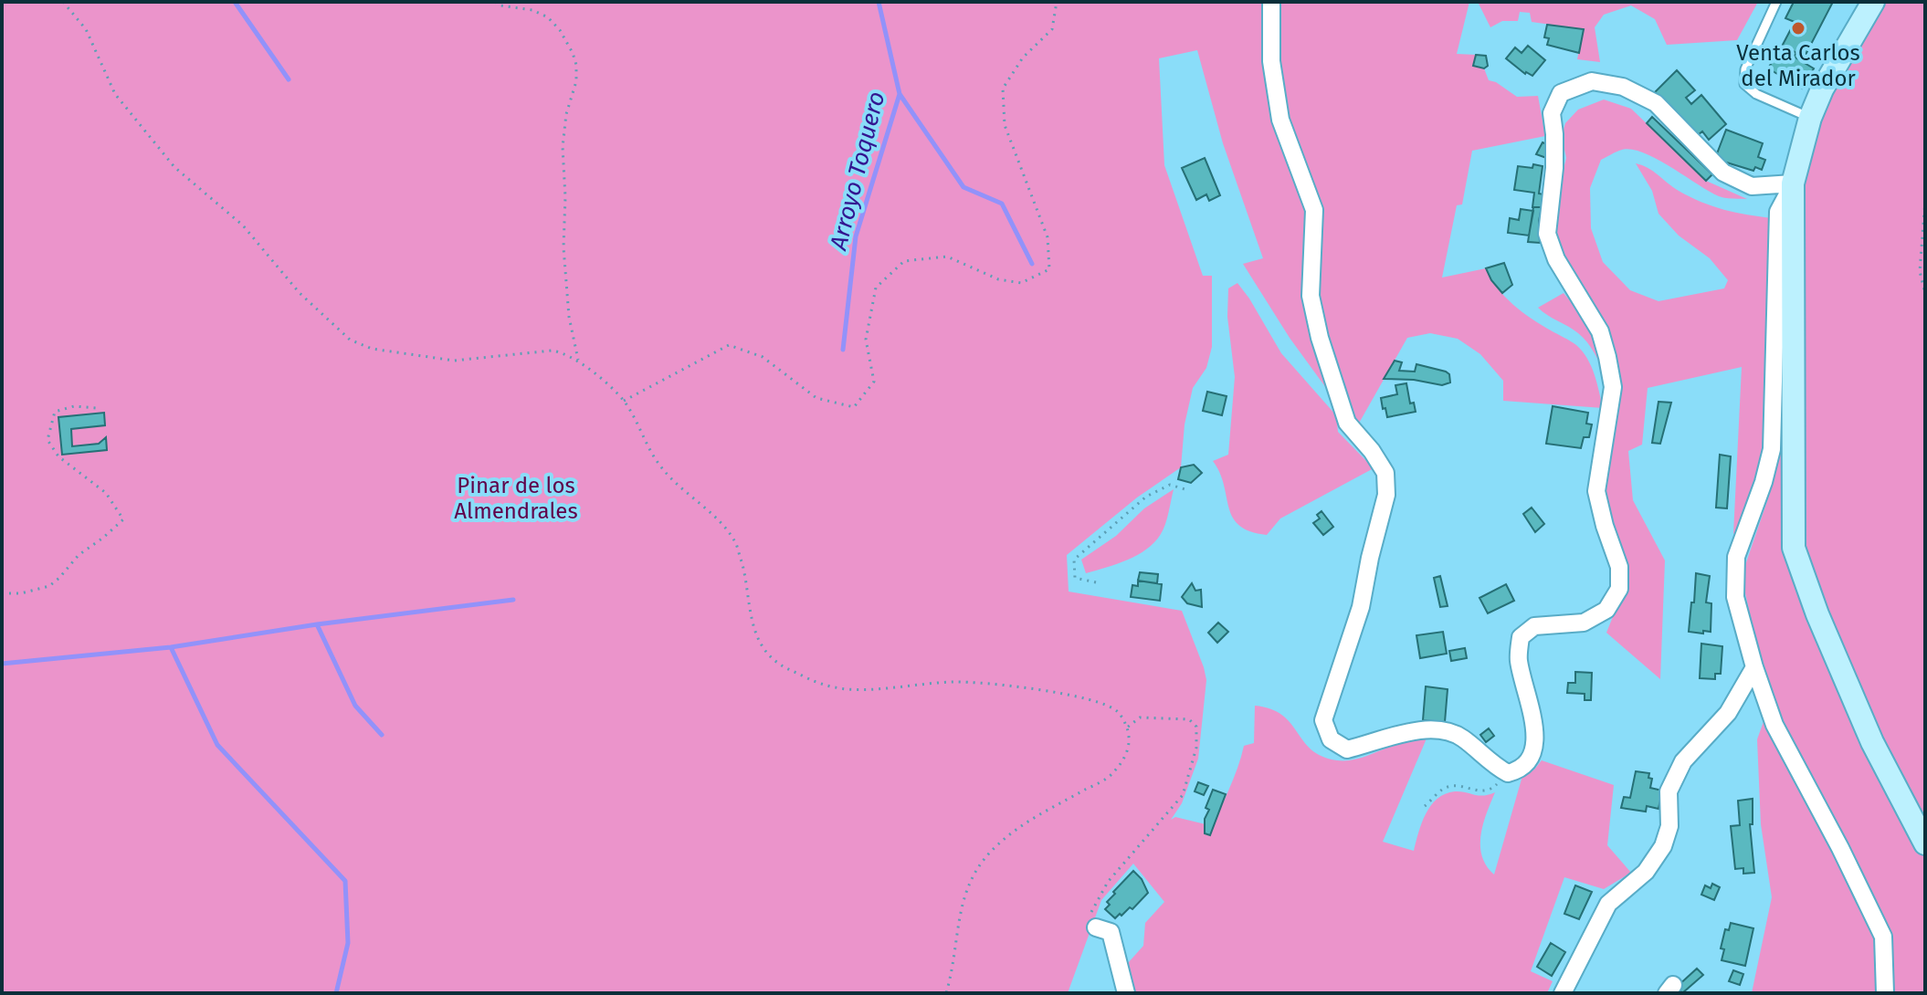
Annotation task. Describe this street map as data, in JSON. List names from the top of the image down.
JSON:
{
  "water": ["Arroyo Toquero"],
  "parks": ["Pinar de los Almendrales"],
  "places": ["Venta Carlos del Mirador"]
}
